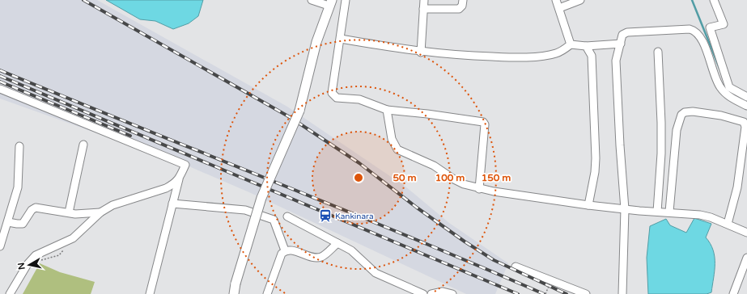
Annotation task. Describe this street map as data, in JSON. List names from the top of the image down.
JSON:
{
  "places": {
    "station": ["Kankinara"]
  },
  "north": "left",
  "rings": ["50 m", "100 m", "150 m"]
}
